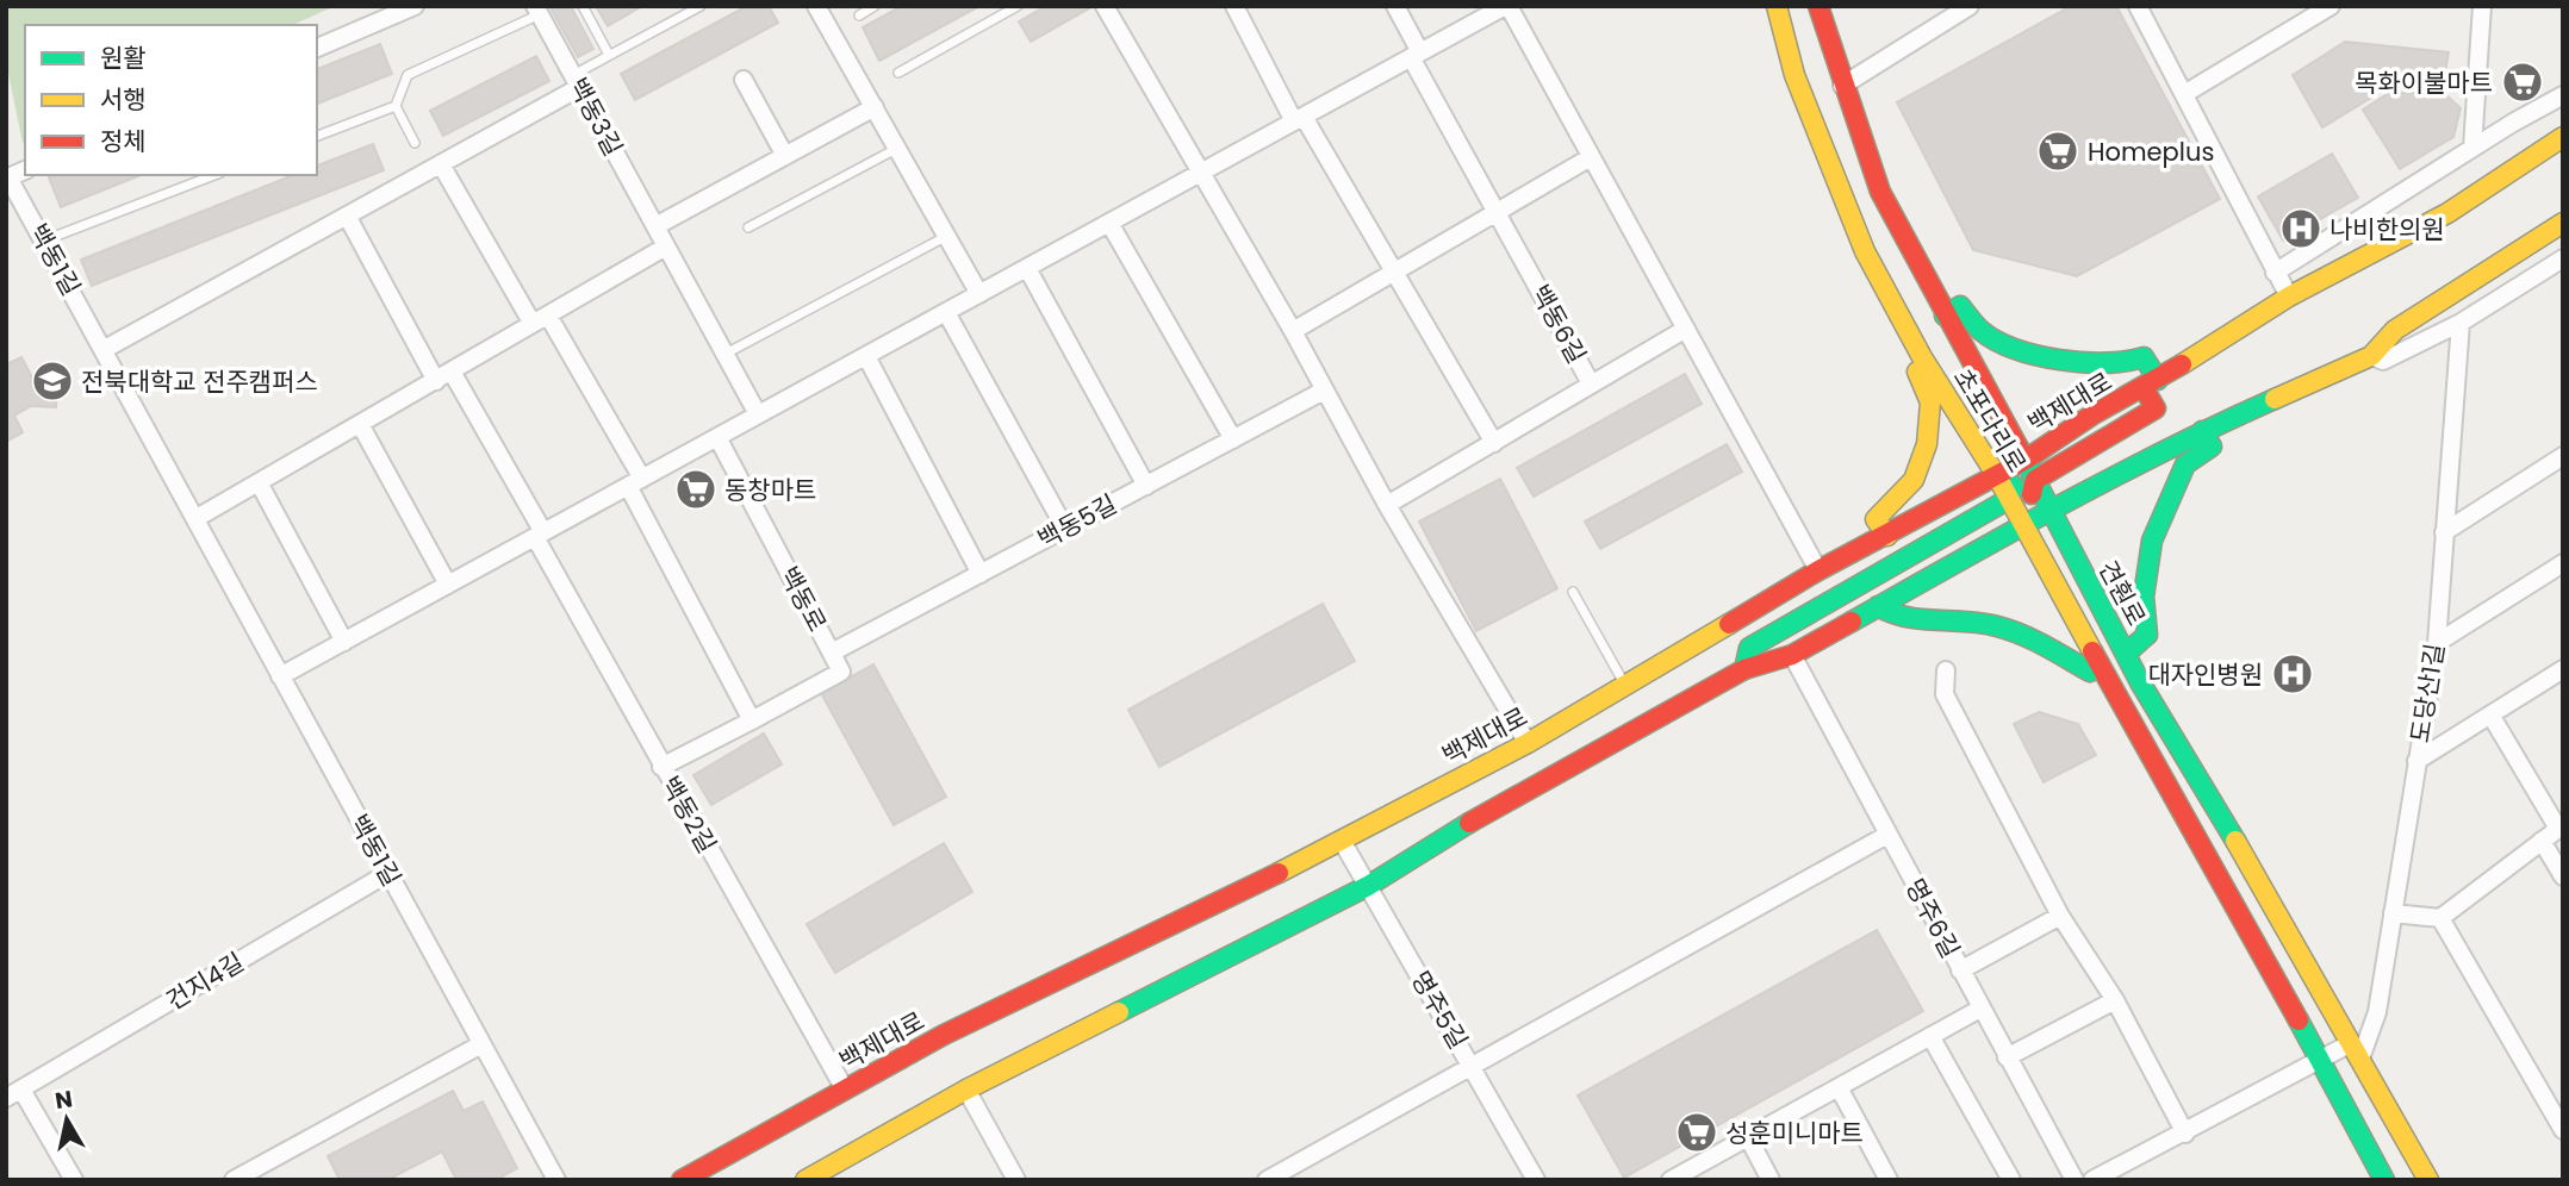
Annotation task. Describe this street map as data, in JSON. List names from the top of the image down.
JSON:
{
  "streets": {
    "street": [
      "백동3길",
      "백동1길",
      "백동6길",
      "백제대로",
      "초포다리로",
      "백동5길",
      "견훤로",
      "백동로",
      "도당산1길",
      "백동2길",
      "명주6길",
      "건지4길",
      "명주5길"
    ]
  },
  "crossings": [
    ["백동1길", "건지4길"],
    ["백제대로", "초포다리로"],
    ["백제대로", "견훤로"],
    ["백제대로", "백동2길"],
    ["백제대로", "명주5길"],
    ["백동5길", "백동로"],
    ["견훤로", "도당산1길"],
    ["백동로", "백동2길"]
  ],
  "places": {
    "supermarket": [
      "목화이불마트",
      "Homeplus",
      "동창마트",
      "성훈미니마트"
    ],
    "hospital": ["나비한의원", "대자인병원"],
    "school or university": ["전북대학교 전주캠퍼스"]
  },
  "legend": ["원활", "서행", "정체"],
  "north": "top"
}
